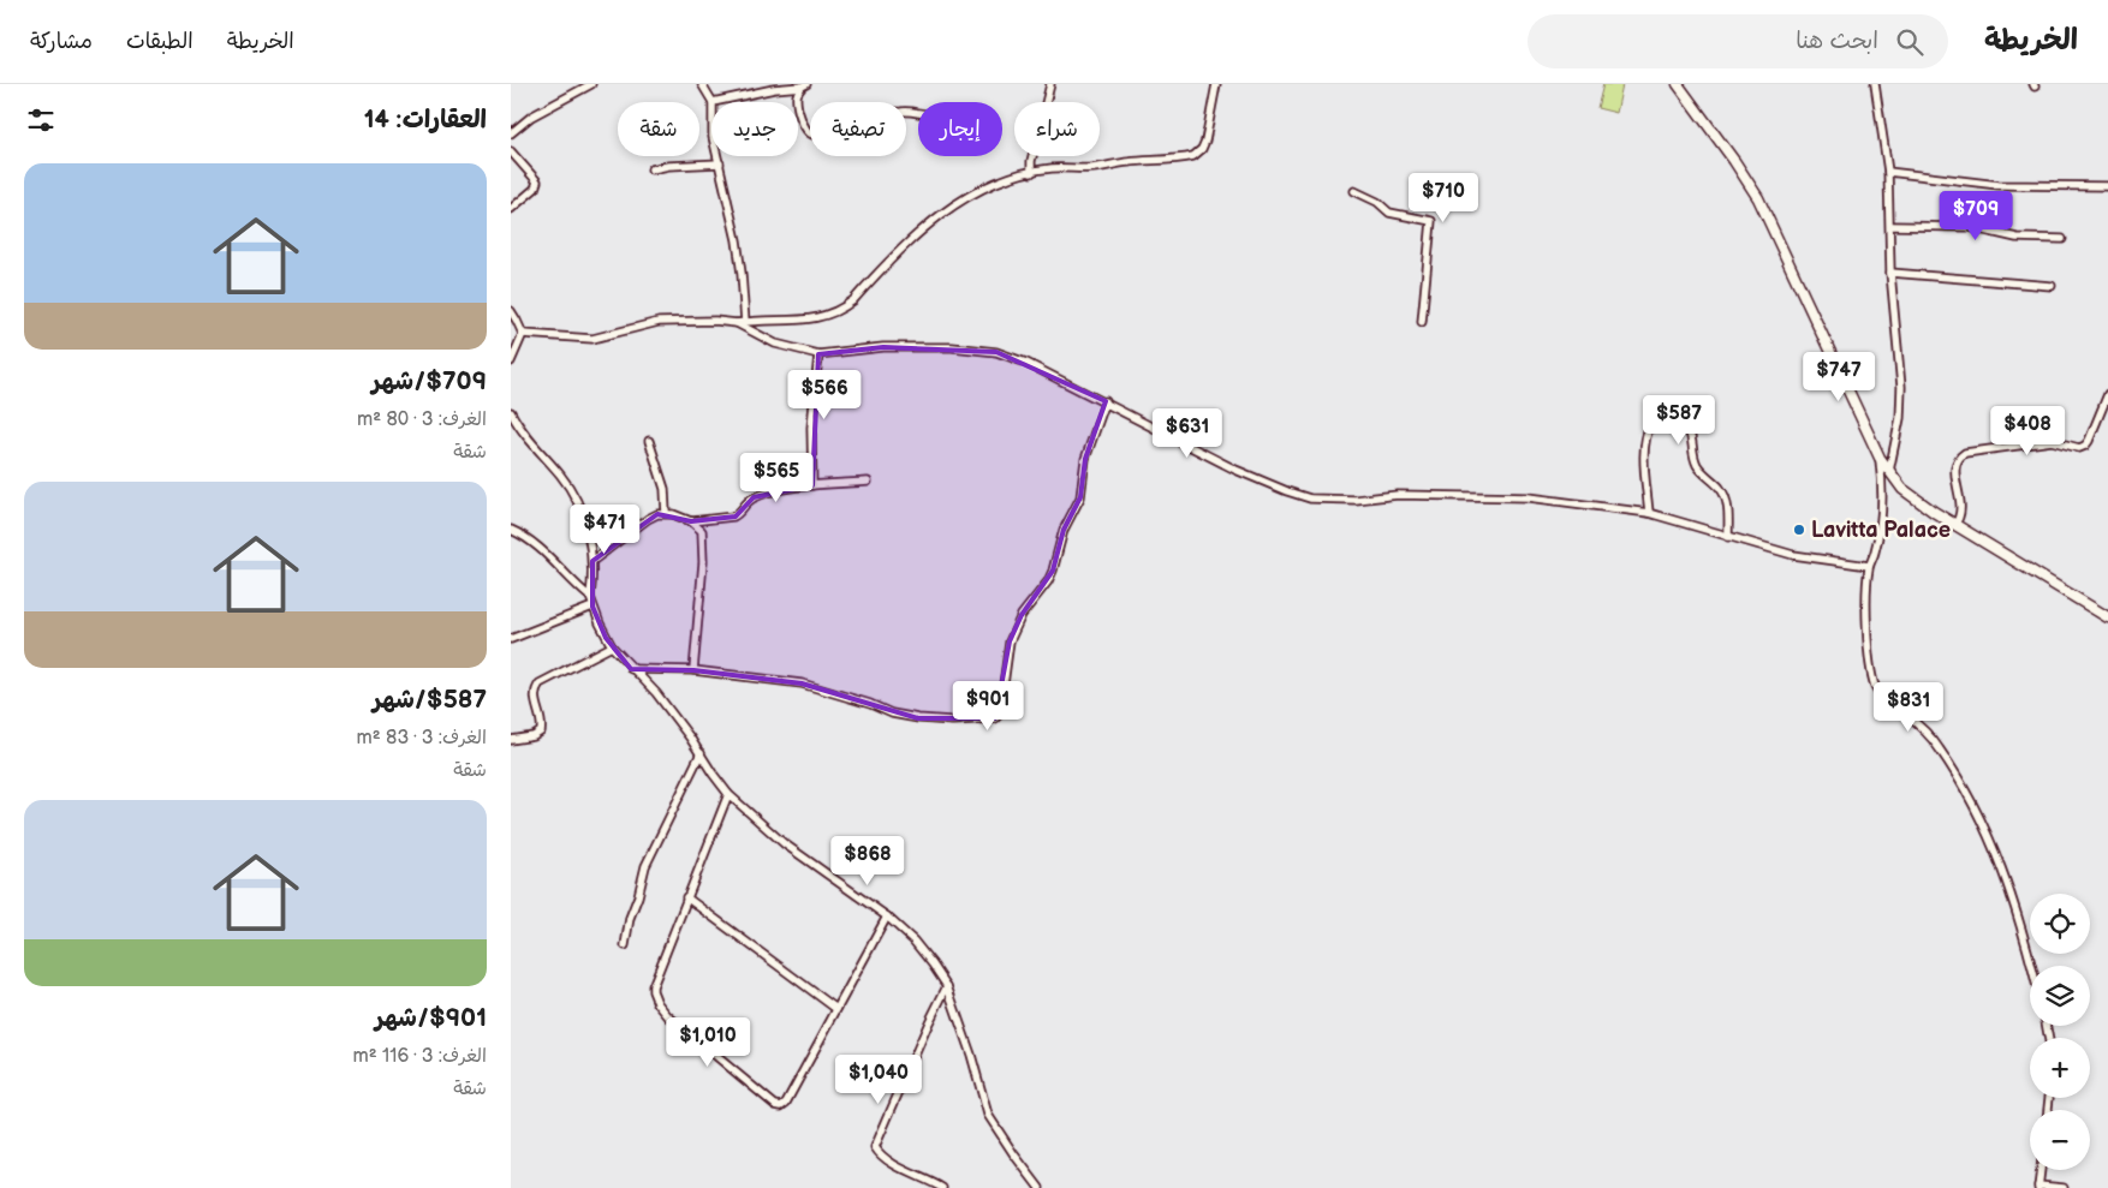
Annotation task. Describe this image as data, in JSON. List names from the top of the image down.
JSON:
{
  "places": ["Lavitta Palace"],
  "page": {
    "header": "الخريطة",
    "search": "ابحث هنا",
    "nav": ["الخريطة", "الطبقات", "مشاركة"],
    "heading": "العقارات: 14",
    "chip": [
      "شراء",
      "إيجار",
      "تصفية",
      "جديد",
      "شقة"
    ],
    "list": [
      {
        "name": "$709/شهر",
        "note": "الغرف: 3 · 80 m² · شقة"
      },
      {
        "name": "$587/شهر",
        "note": "الغرف: 3 · 83 m² · شقة"
      },
      {
        "name": "$901/شهر",
        "note": "الغرف: 3 · 116 m² · شقة"
      }
    ],
    "price": [
      "$710",
      "$709",
      "$747",
      "$566",
      "$587",
      "$408",
      "$631",
      "$565",
      "$471",
      "$901",
      "$831",
      "$868",
      "$1,010",
      "$1,040"
    ],
    "map_buttons": ["+", "−"]
  }
}
